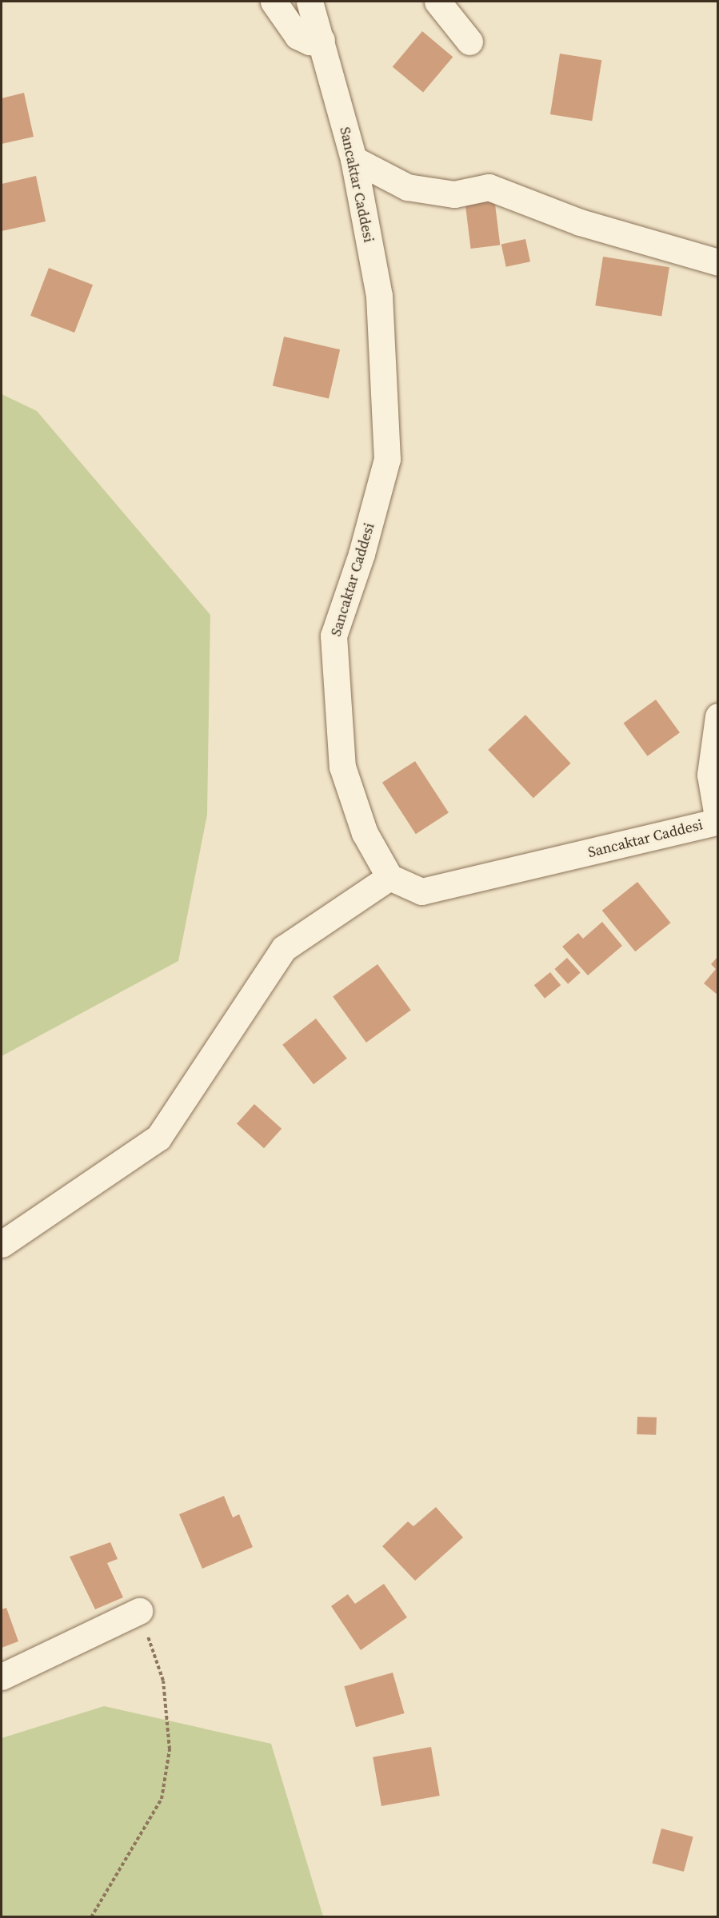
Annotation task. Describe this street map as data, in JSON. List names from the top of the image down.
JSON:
{
  "streets": {
    "street": ["Sancaktar Caddesi"]
  }
}
